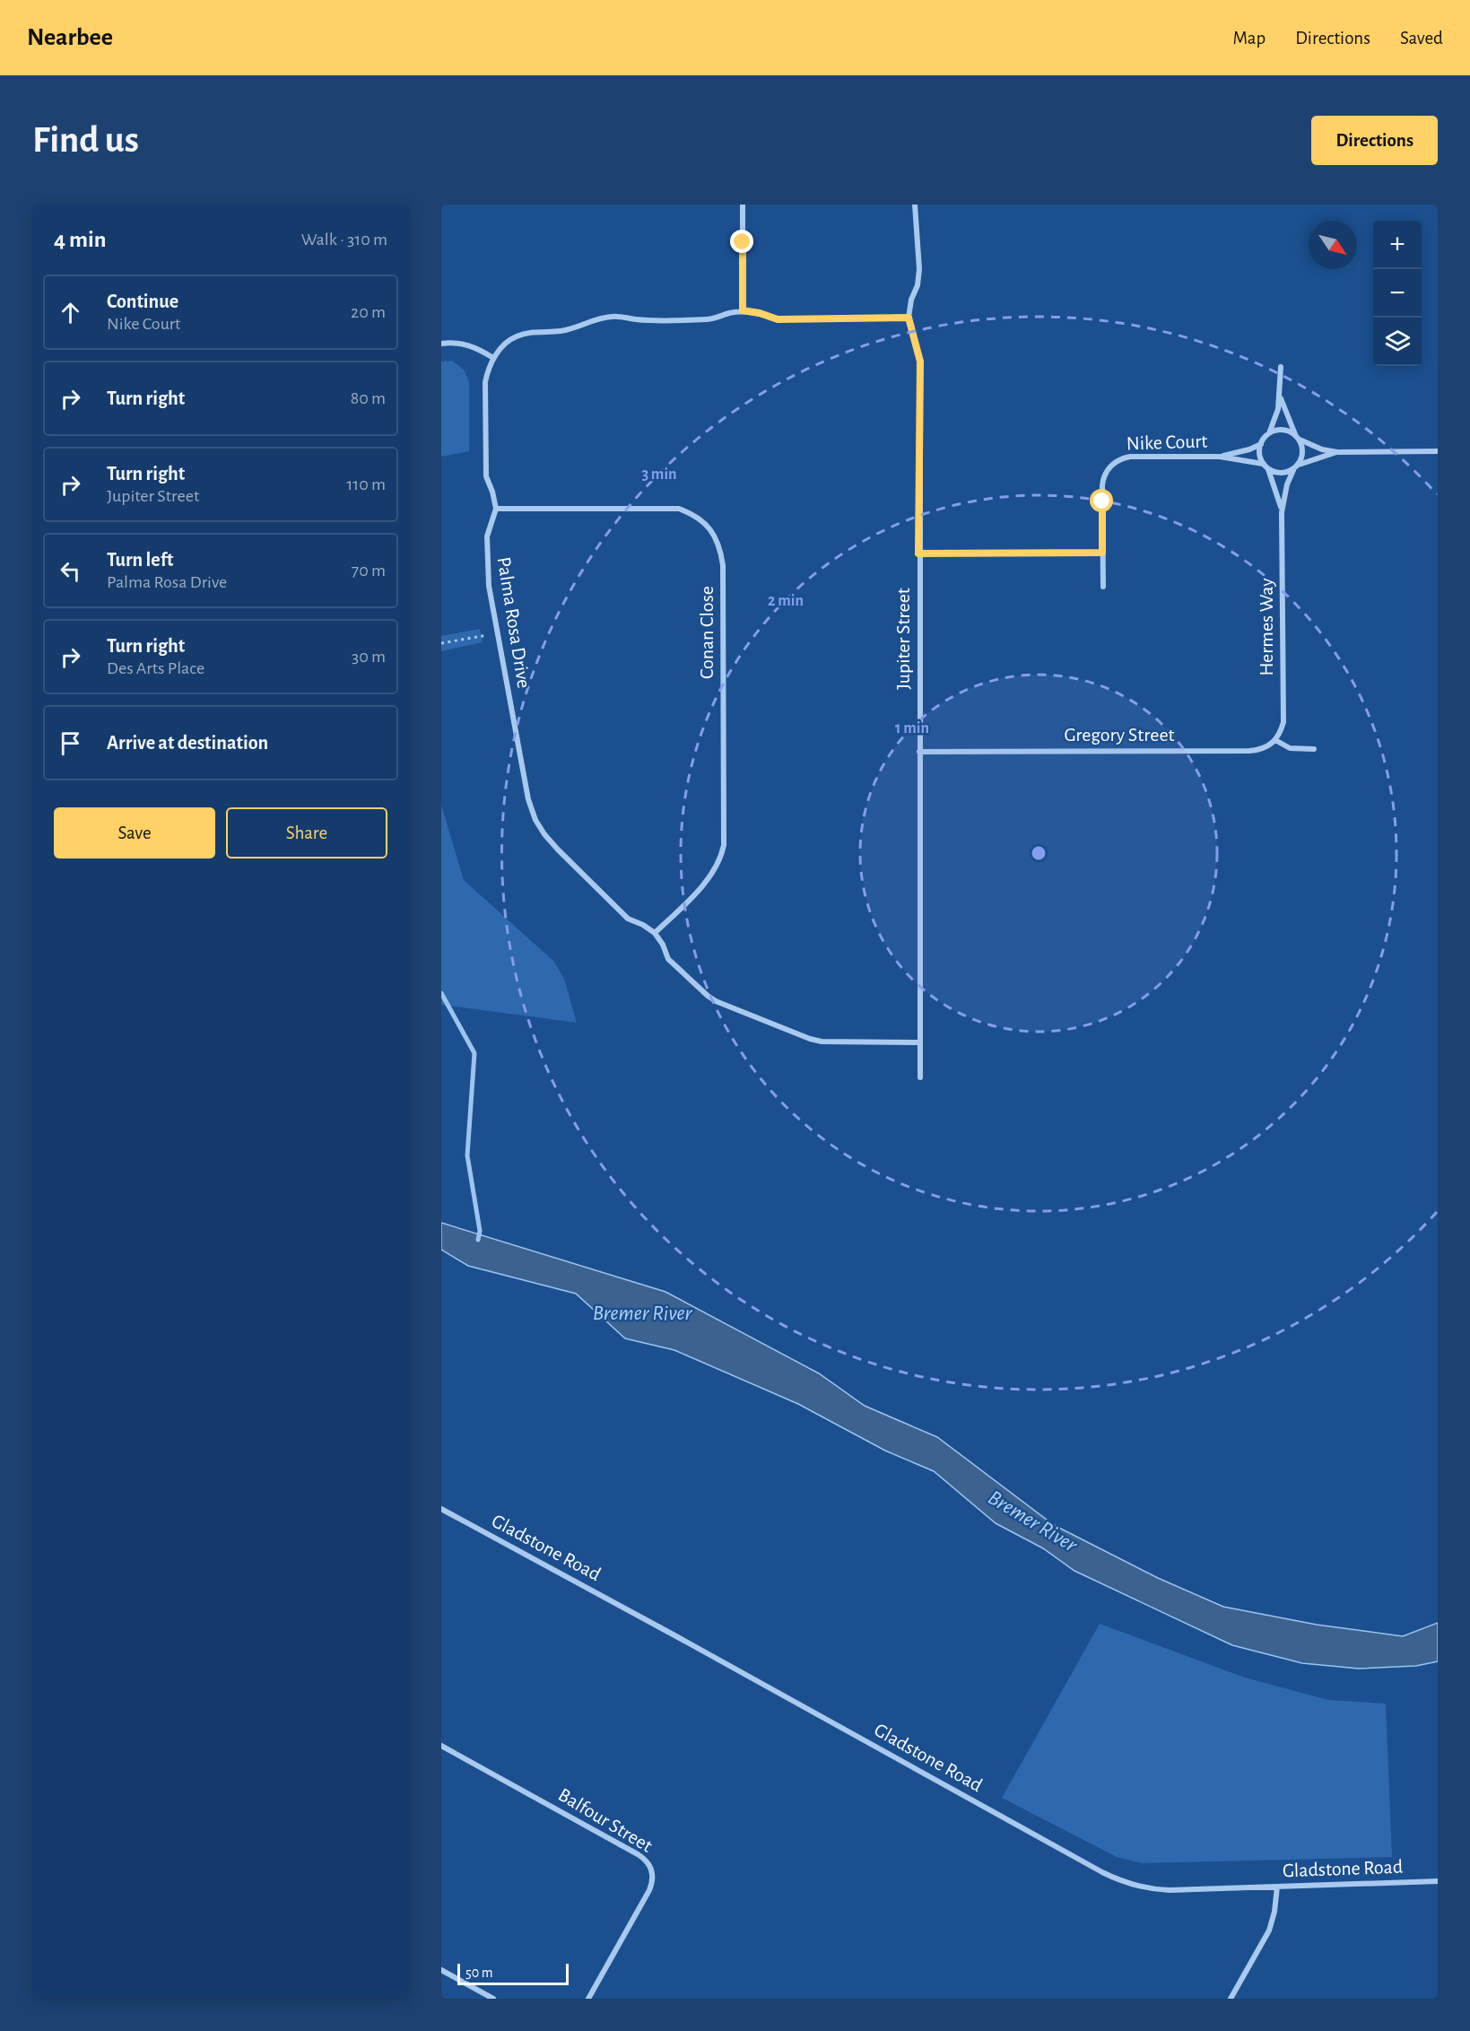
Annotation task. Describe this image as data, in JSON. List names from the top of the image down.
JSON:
{
  "streets": {
    "street": [
      "Nike Court",
      "Palma Rosa Drive",
      "Hermes Way",
      "Conan Close",
      "Jupiter Street",
      "Gregory Street",
      "Gladstone Road",
      "Balfour Street"
    ]
  },
  "crossings": [
    ["Nike Court", "Hermes Way"],
    ["Palma Rosa Drive", "Conan Close"],
    ["Hermes Way", "Gregory Street"],
    ["Jupiter Street", "Gregory Street"]
  ],
  "water": ["Bremer River"],
  "scale_bar": "50 m",
  "north": "bottom right",
  "page": {
    "header": "Nearbee",
    "nav": ["Map", "Directions", "Saved"],
    "buttons": [
      "Directions",
      ["Save", "Share"]
    ],
    "title": "Find us",
    "heading": ["4 min", "Walk · 310 m"],
    "map_buttons": ["+", "−"],
    "list": [
      ["Continue", "Nike Court", "20 m"],
      ["Turn right", "80 m"],
      ["Turn right", "Jupiter Street", "110 m"],
      ["Turn left", "Palma Rosa Drive", "70 m"],
      ["Turn right", "Des Arts Place", "30 m"],
      "Arrive at destination"
    ],
    "scale": "50 m"
  },
  "rings": ["3 min", "2 min", "1 min"]
}
